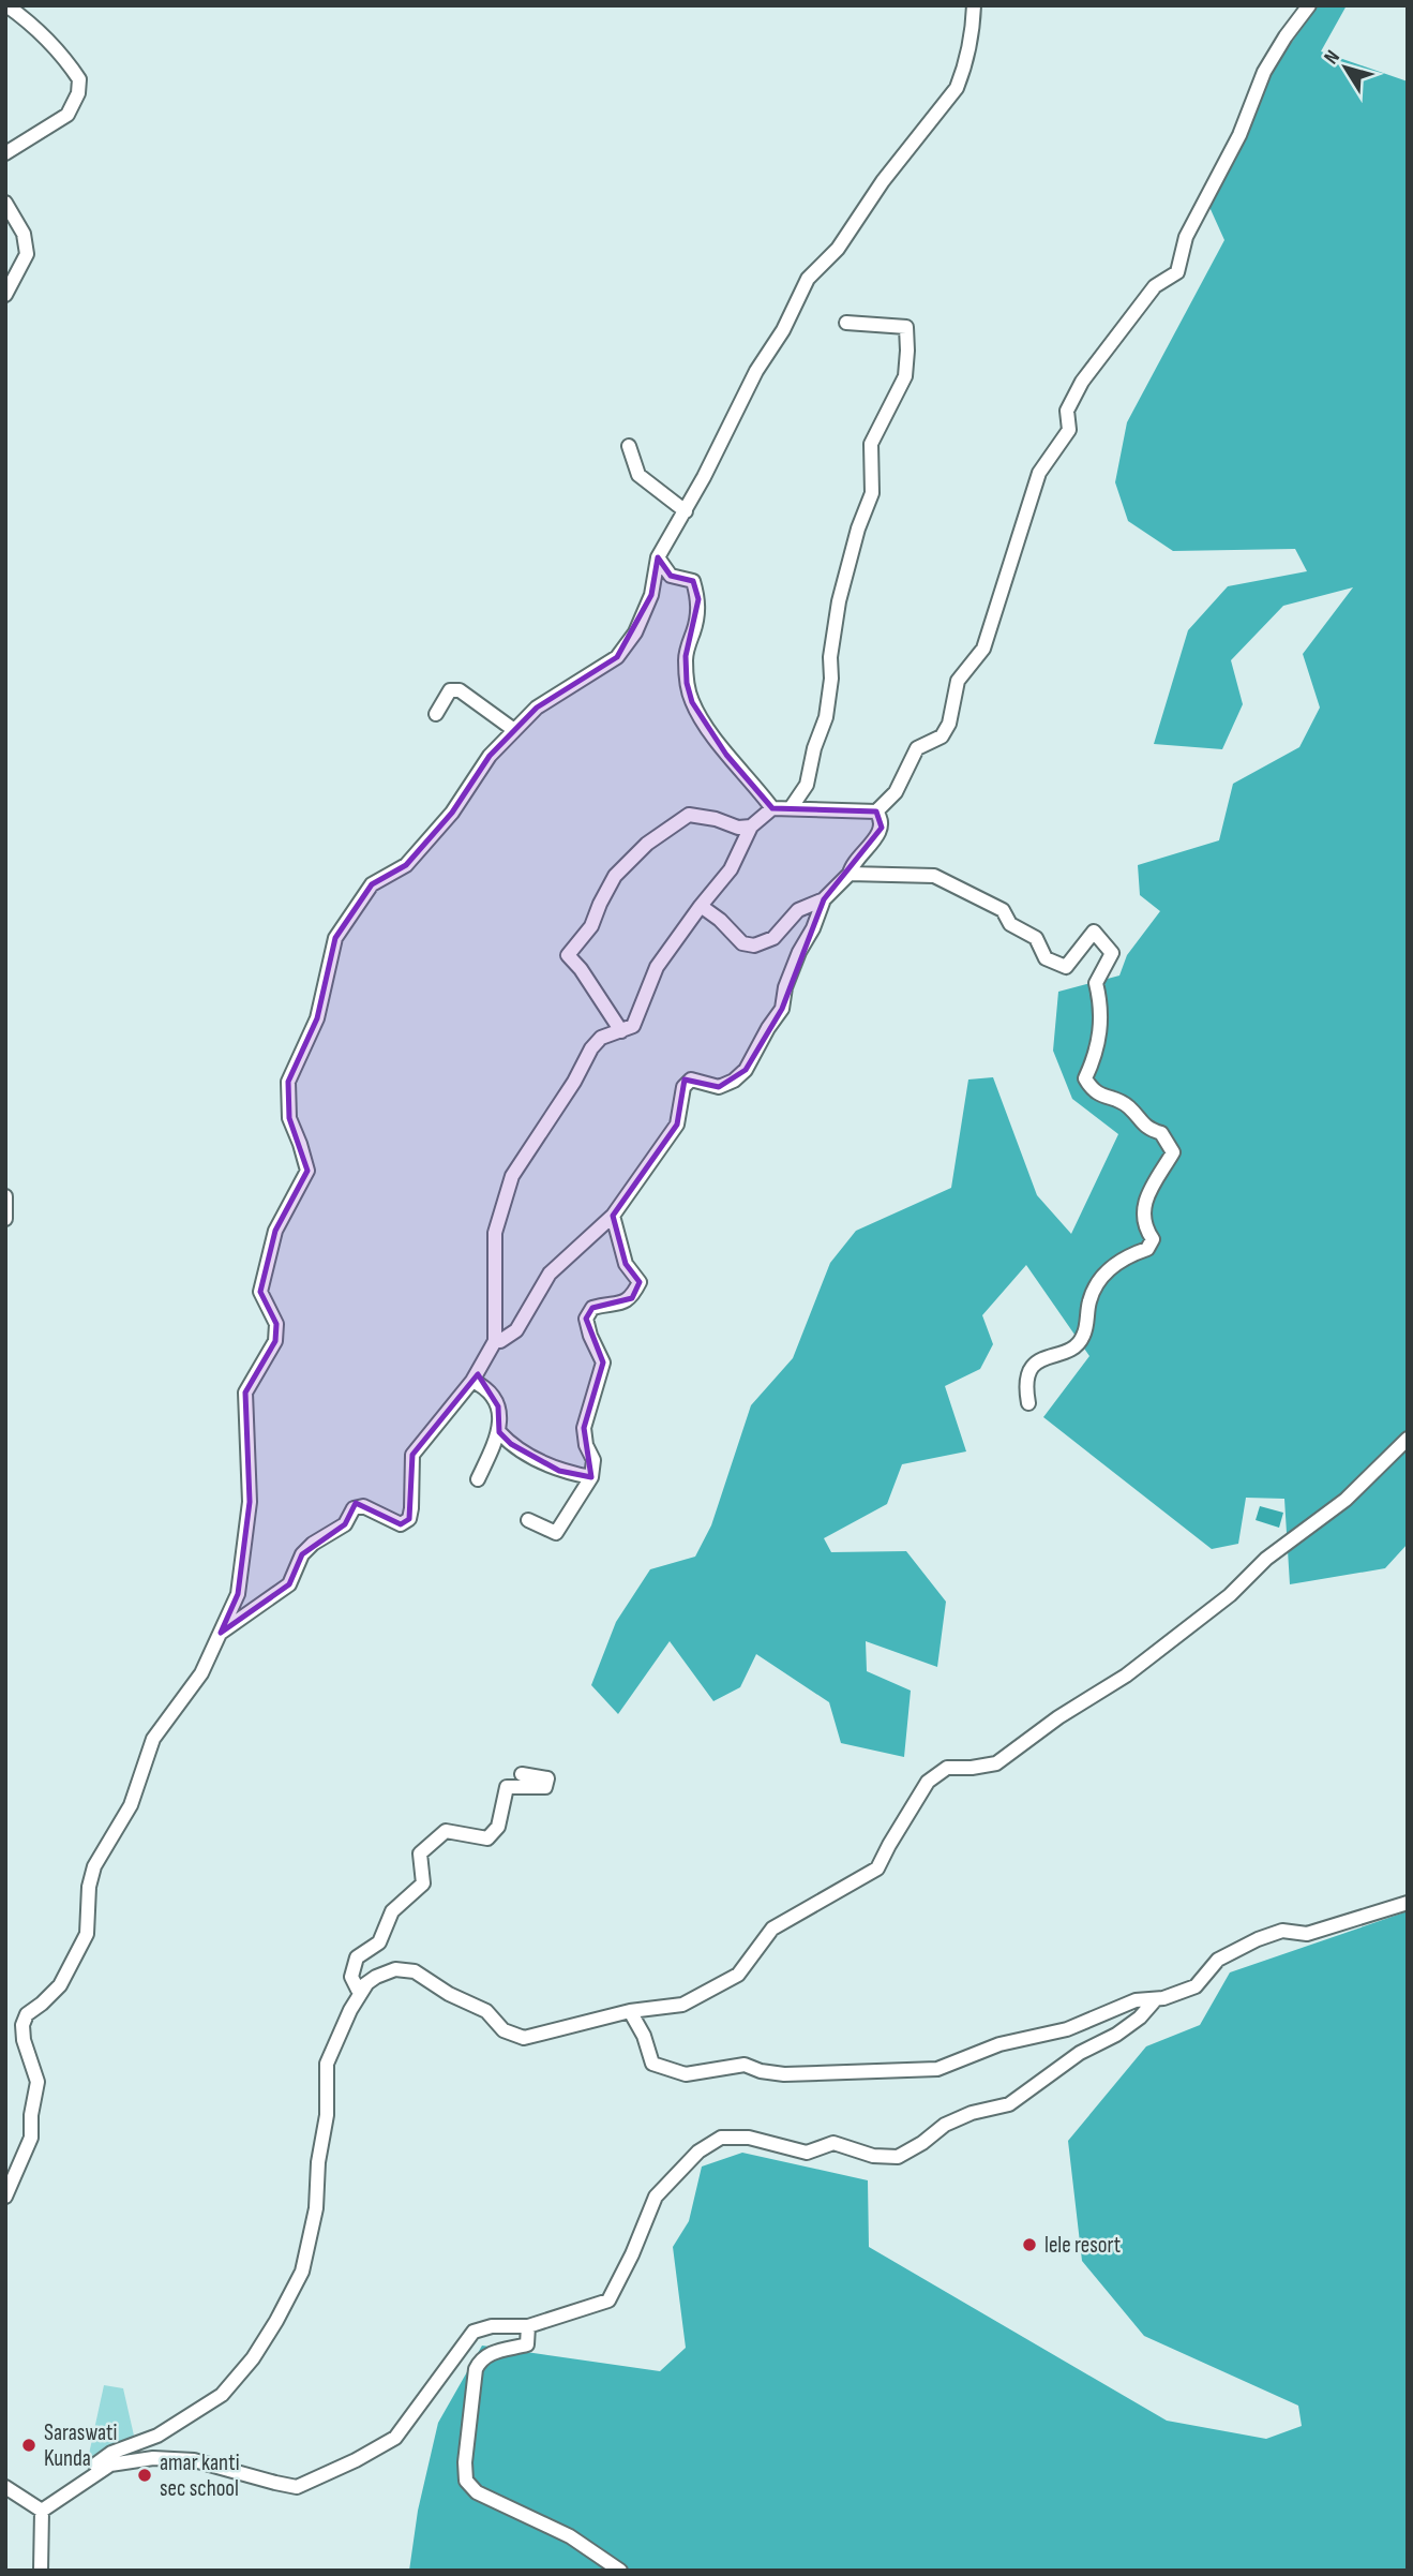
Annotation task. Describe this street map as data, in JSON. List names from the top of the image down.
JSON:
{
  "places": ["lele resort", "Saraswati Kunda", "amar kanti sec school"],
  "north": "top left"
}
